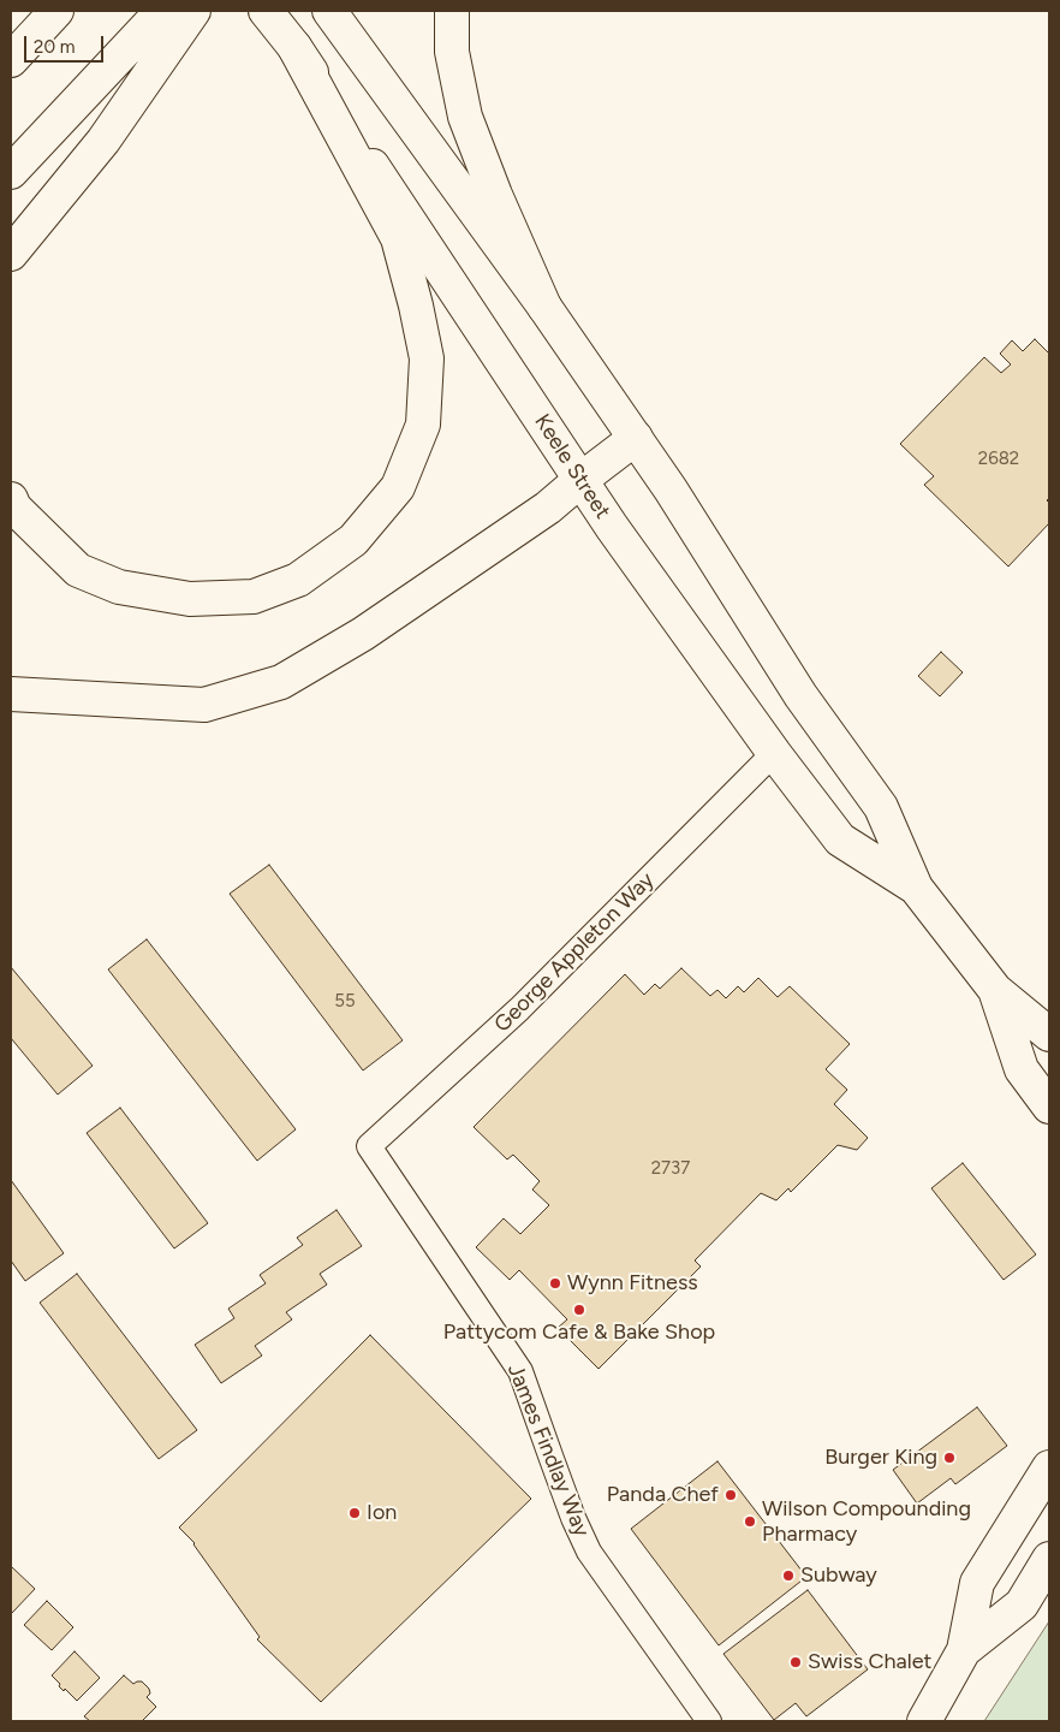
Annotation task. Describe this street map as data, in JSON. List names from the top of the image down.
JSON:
{
  "streets": {
    "main road": ["Keele Street"],
    "street": ["George Appleton Way", "James Findlay Way"]
  },
  "crossings": [
    ["Keele Street", "George Appleton Way"],
    ["George Appleton Way", "James Findlay Way"]
  ],
  "places": [
    "Wynn Fitness",
    "Pattycom Cafe & Bake Shop",
    "Burger King",
    "Panda Chef",
    "Ion",
    "Wilson Compounding Pharmacy",
    "Subway",
    "Swiss Chalet"
  ],
  "house_numbers": ["2682", "55", "2737"],
  "scale_bar": "20 m"
}
